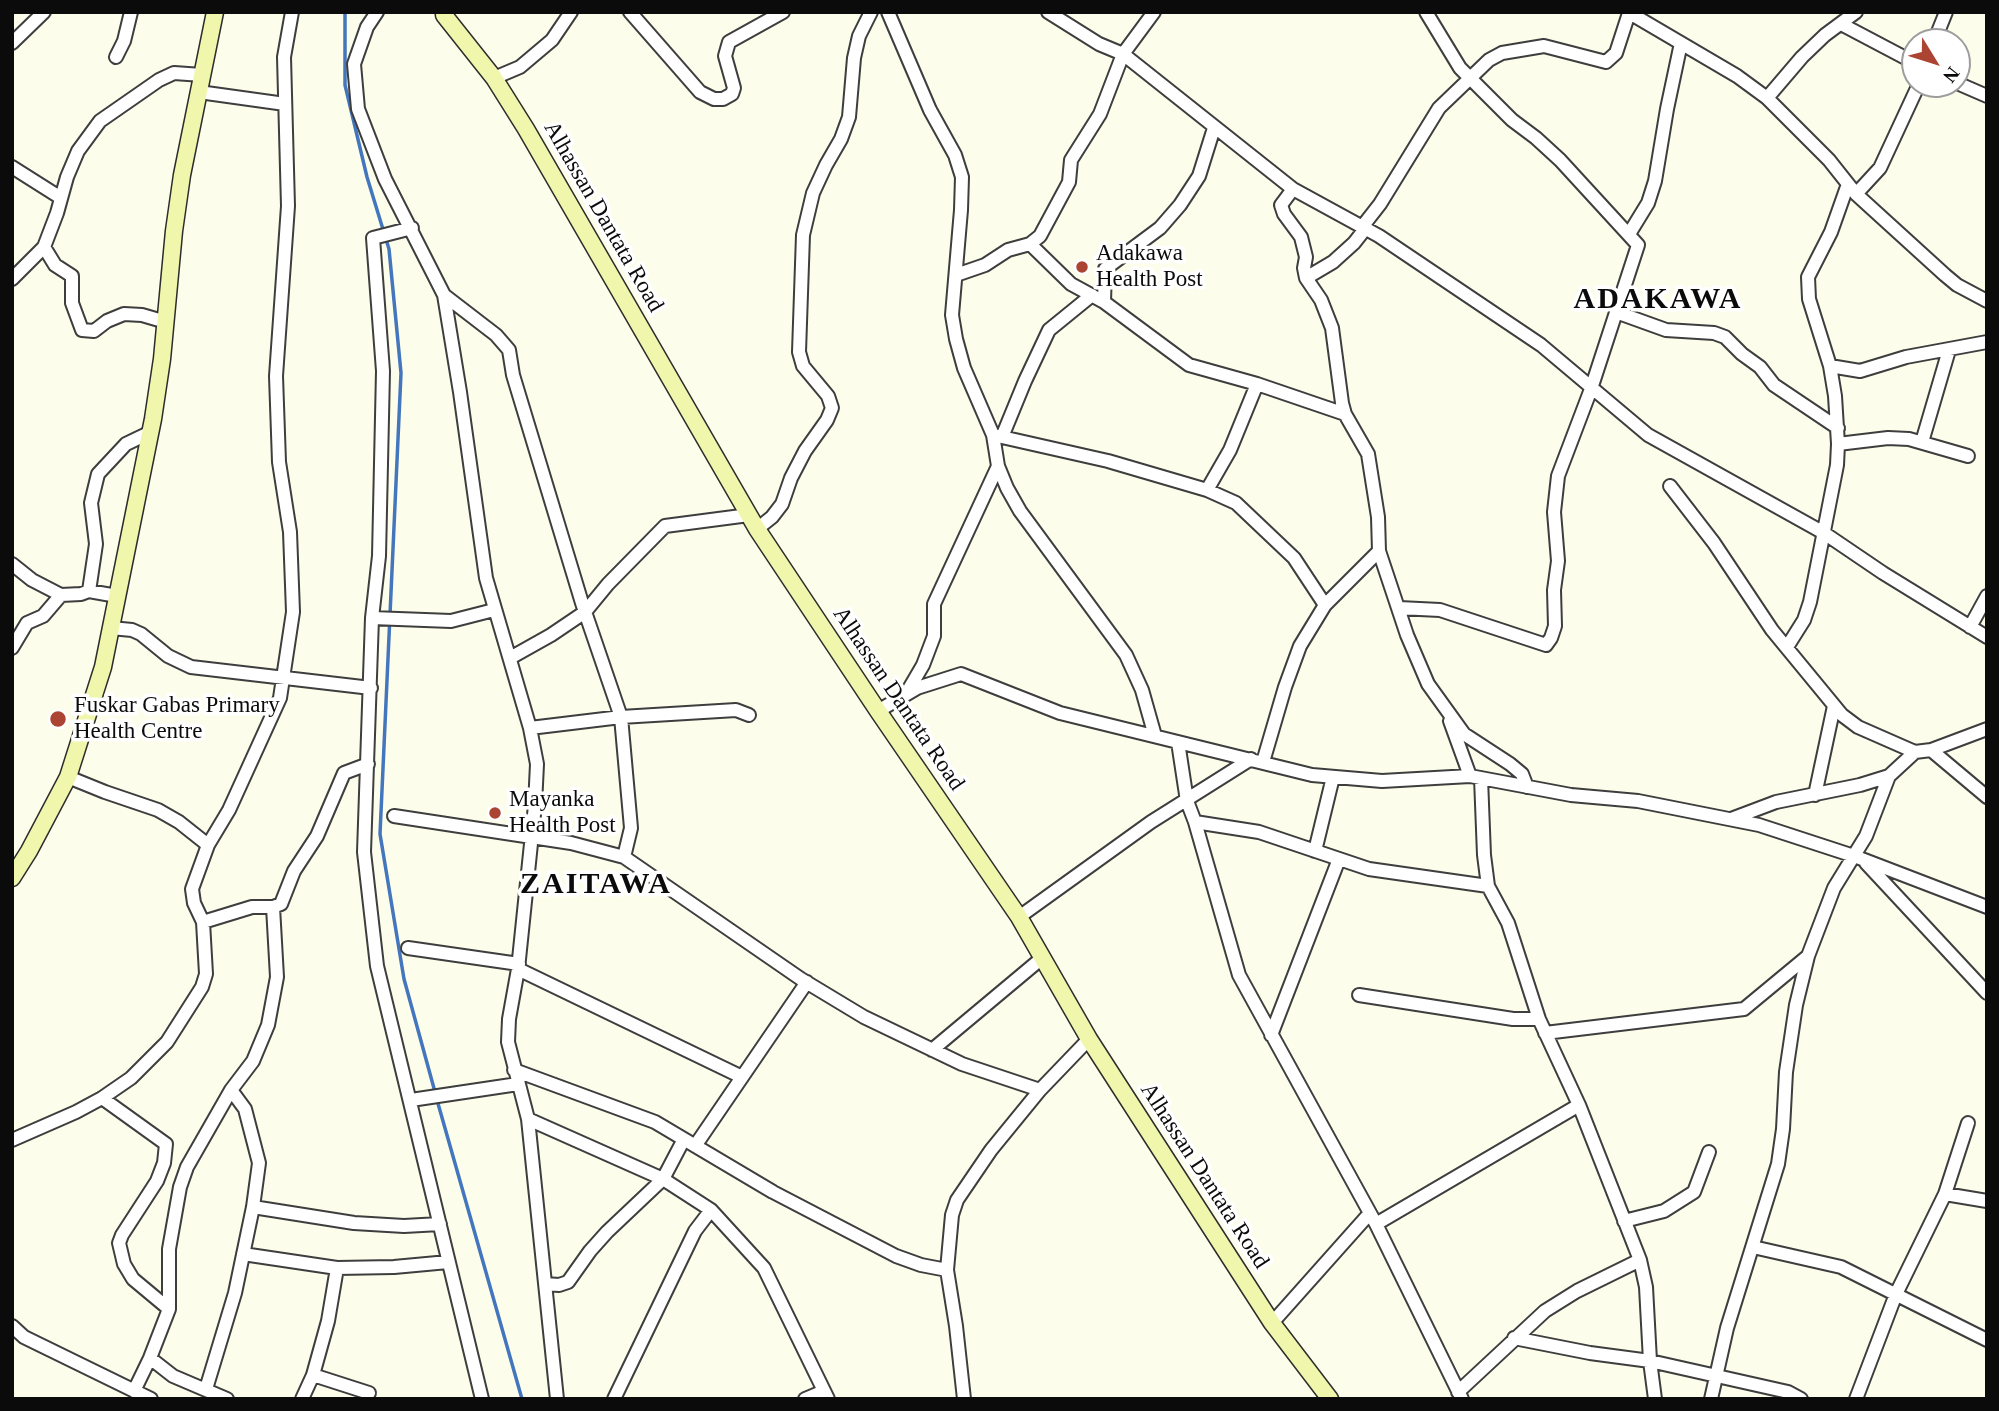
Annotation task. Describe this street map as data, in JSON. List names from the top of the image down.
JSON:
{
  "streets": {
    "street": ["Alhassan Dantata Road"]
  },
  "districts": ["ADAKAWA", "ZAITAWA"],
  "places": ["Adakawa Health Post", "Fuskar Gabas Primary Health Centre", "Mayanka Health Post"],
  "north": "bottom right"
}
